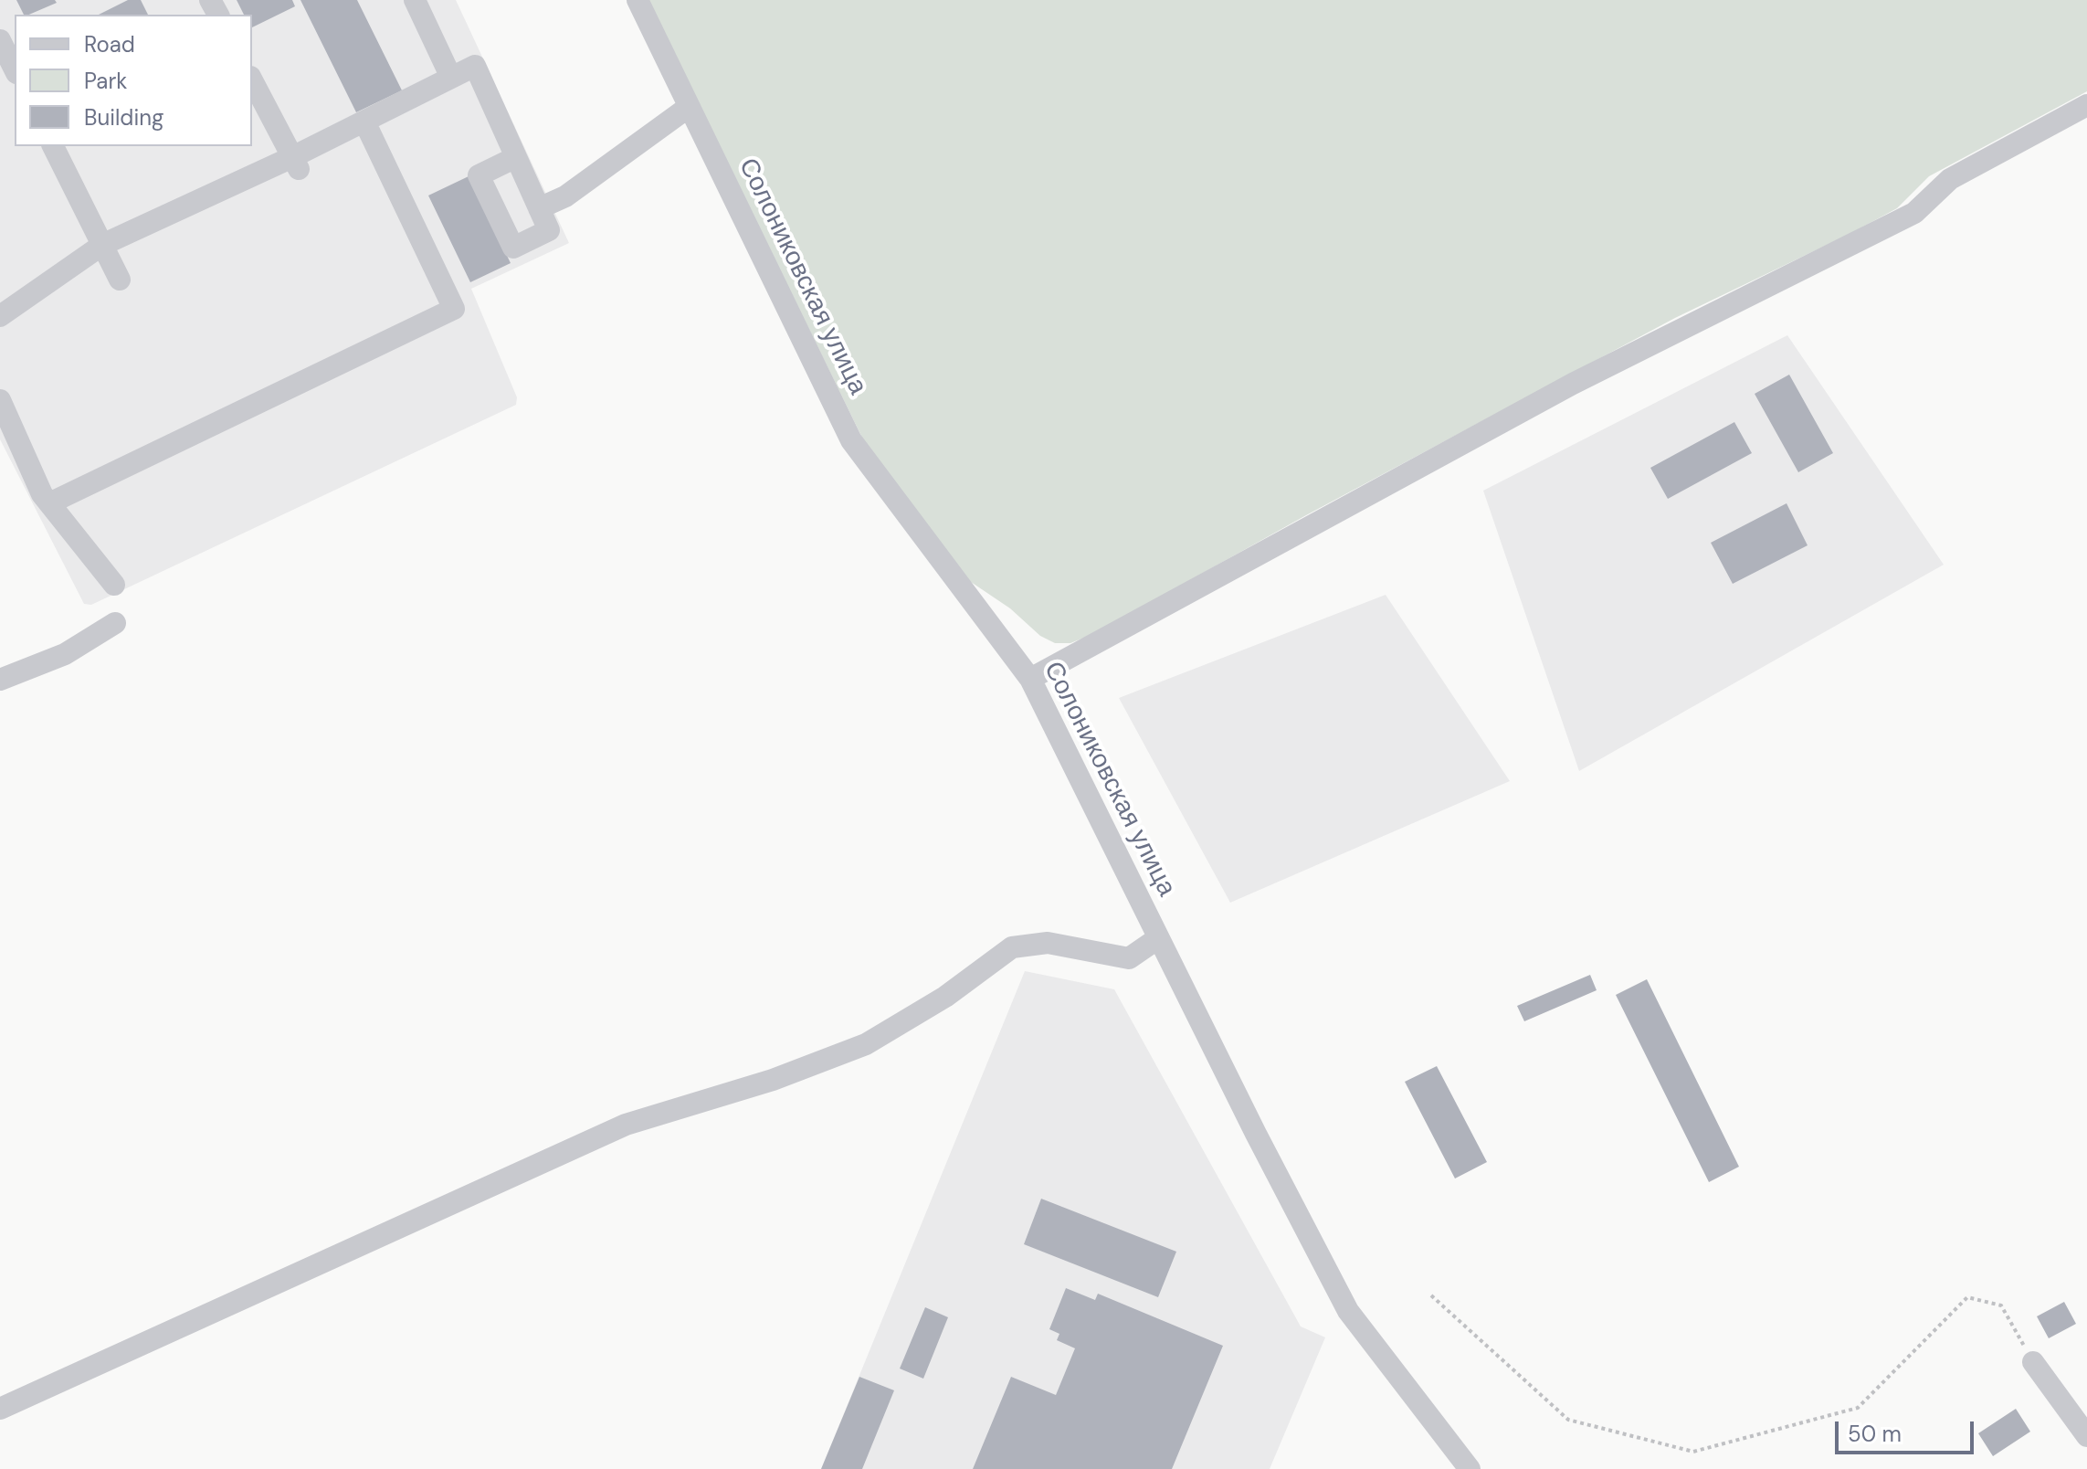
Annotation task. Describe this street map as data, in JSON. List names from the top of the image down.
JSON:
{
  "streets": {
    "street": ["Солониковская улица"]
  },
  "legend": ["Road", "Park", "Building"],
  "scale_bar": "50 m"
}
